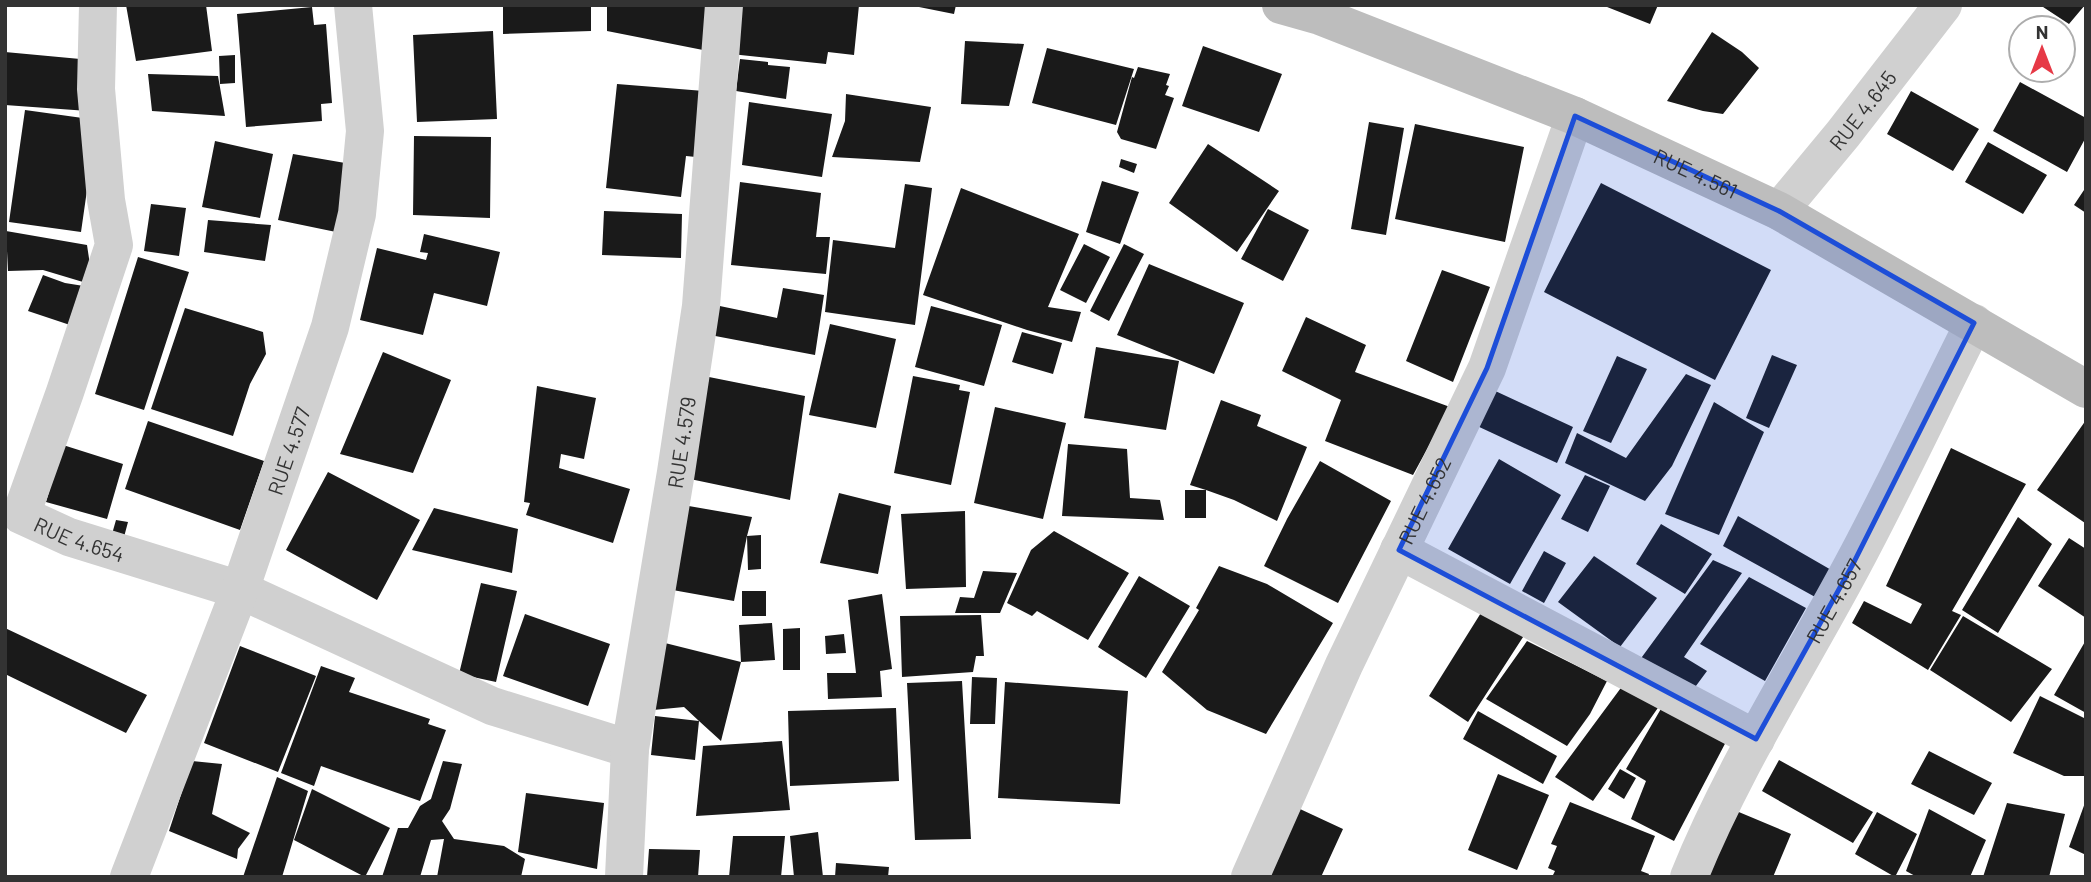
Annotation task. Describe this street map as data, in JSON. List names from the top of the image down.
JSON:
{
  "streets": {
    "main road": ["RUE 4.561"],
    "street": [
      "RUE 4.645",
      "RUE 4.579",
      "RUE 4.577",
      "RUE 4.652",
      "RUE 4.654",
      "RUE 4.657"
    ]
  },
  "crossings": [
    ["RUE 4.645", "RUE 4.561"],
    ["RUE 4.561", "RUE 4.652"],
    ["RUE 4.561", "RUE 4.657"],
    ["RUE 4.579", "RUE 4.654"],
    ["RUE 4.577", "RUE 4.654"]
  ],
  "north": "top"
}
